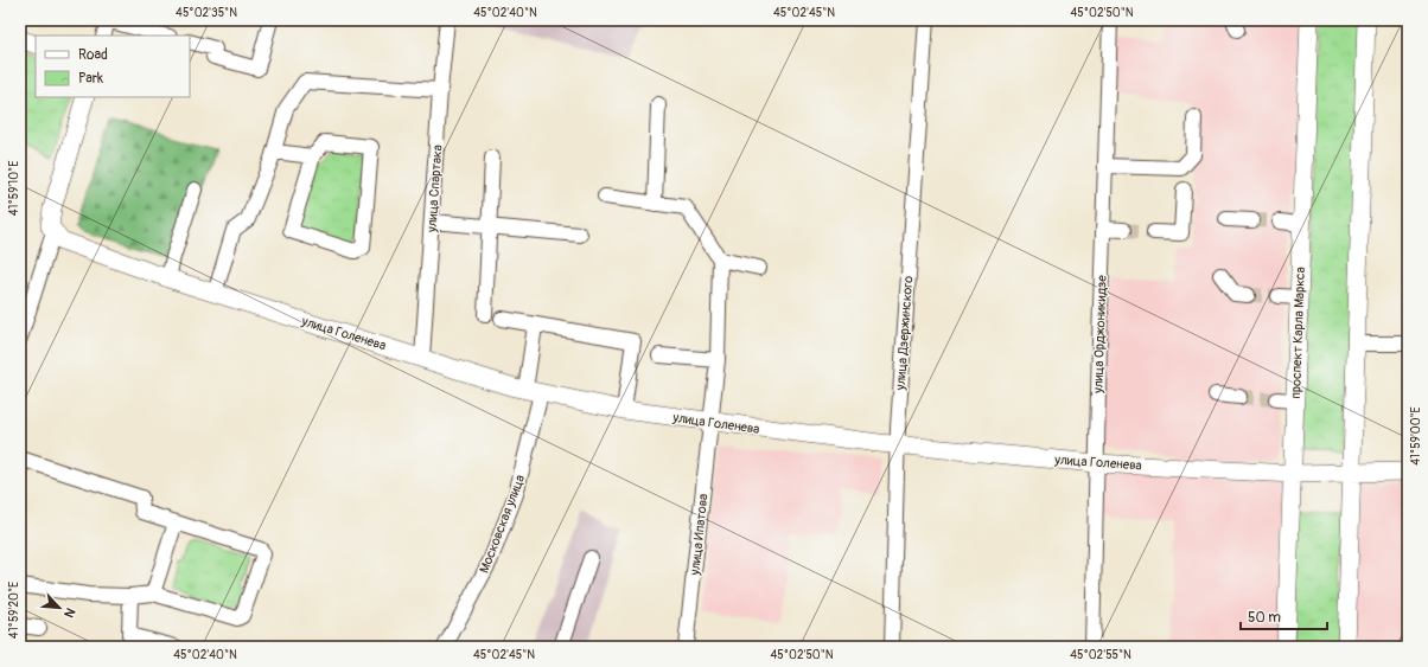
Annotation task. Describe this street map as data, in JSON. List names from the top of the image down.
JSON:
{
  "streets": {
    "main road": ["улица Голенева", "проспект Карла Маркса"],
    "street": [
      "улица Спартака",
      "улица Дзержинского",
      "улица Орджоникидзе",
      "Московская улица",
      "улица Ипатова"
    ]
  },
  "crossings": [
    ["улица Спартака", "улица Голенева"],
    ["улица Голенева", "улица Дзержинского"],
    ["улица Голенева", "проспект Карла Маркса"],
    ["улица Голенева", "улица Орджоникидзе"],
    ["улица Голенева", "Московская улица"],
    ["улица Голенева", "улица Ипатова"]
  ],
  "legend": ["Road", "Park"],
  "scale_bar": "50 m",
  "north": "bottom right",
  "coordinates": [
    "45°02'35\"N",
    "45°02'40\"N",
    "45°02'45\"N",
    "45°02'50\"N",
    "41°59'10\"E",
    "41°59'00\"E",
    "41°59'20\"E",
    "45°02'55\"N"
  ]
}
